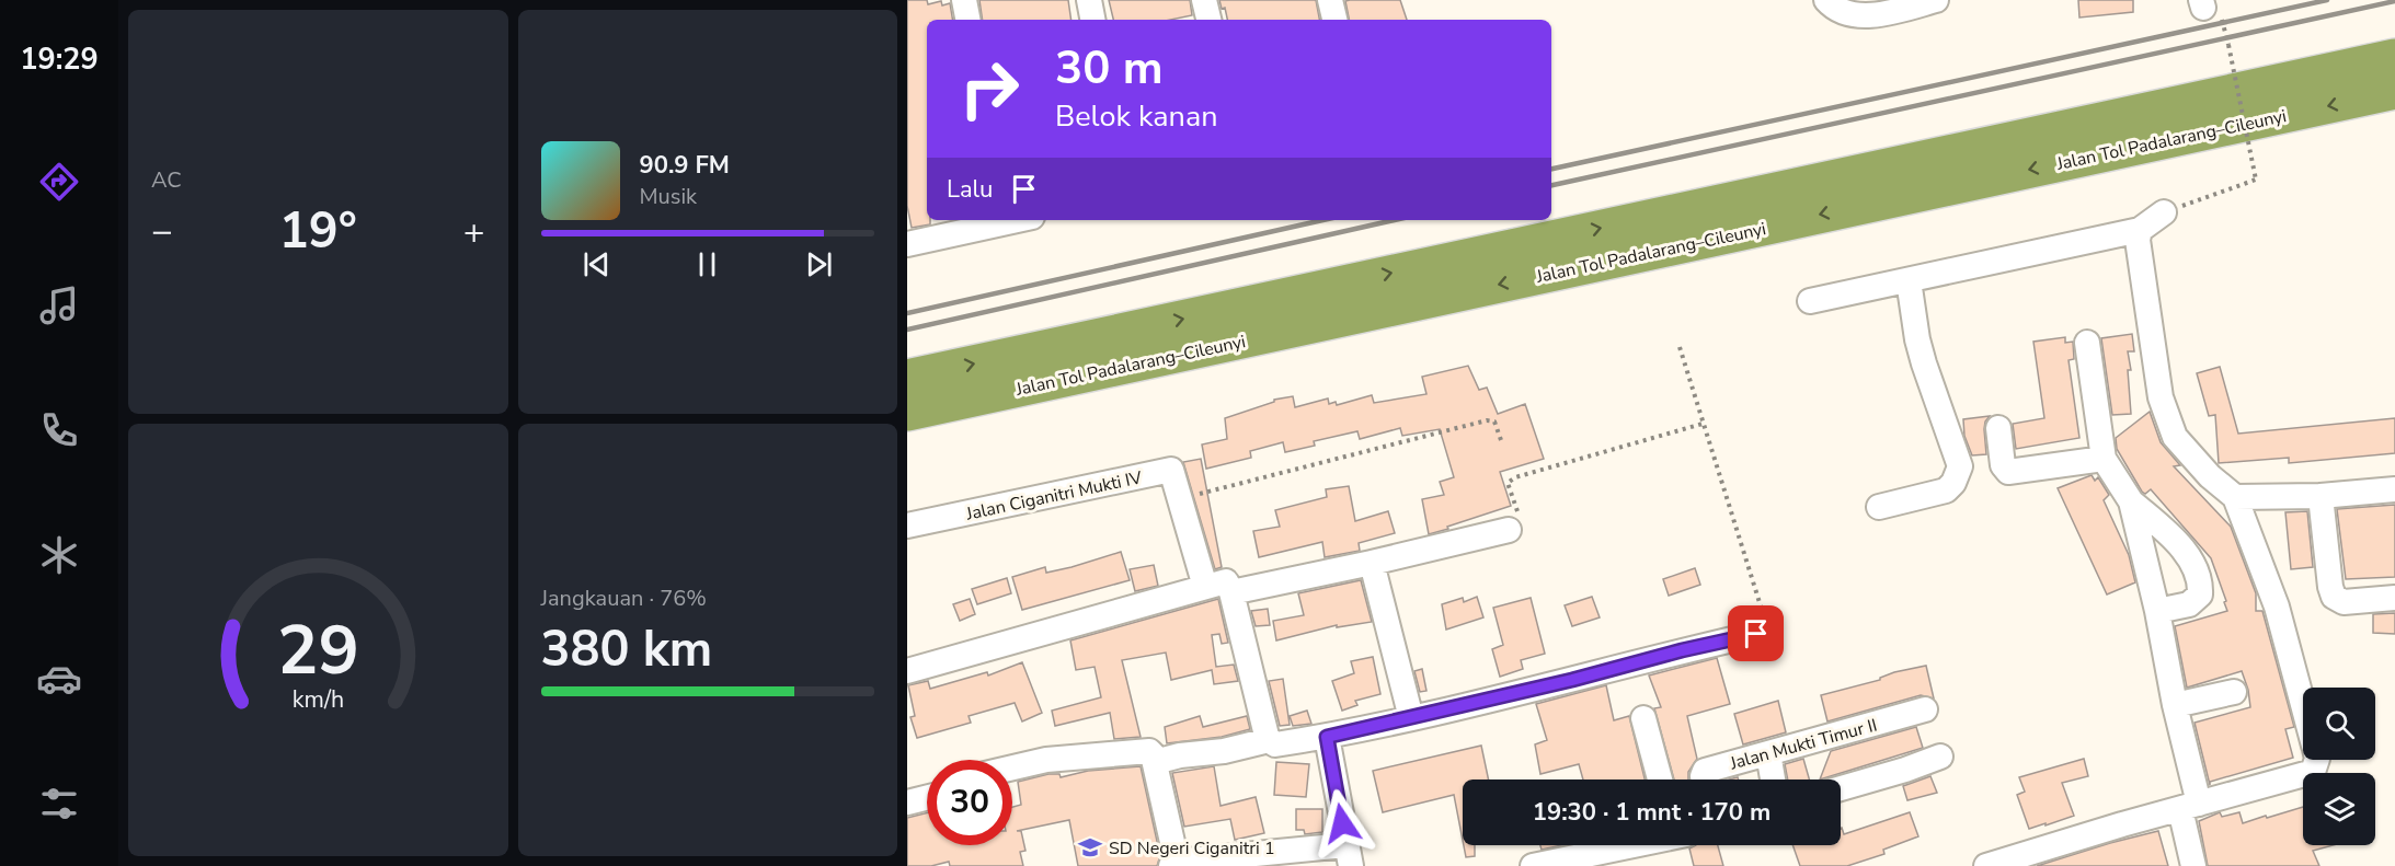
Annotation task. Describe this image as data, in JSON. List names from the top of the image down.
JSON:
{
  "streets": {
    "highway": ["Jalan Tol Padalarang–Cileunyi"],
    "street": ["Jalan Ciganitri Mukti IV", "Jalan Mukti Timur II"]
  },
  "places": {
    "school or university": ["SD Negeri Ciganitri 1"]
  },
  "page": {
    "tabs": "19:29",
    "tile": [
      "AC",
      ["Jangkauan · 76%", "380 km"]
    ],
    "turn": ["30 m", "Belok kanan"],
    "song": ["90.9 FM", "Musik"],
    "then": "Lalu",
    "heat": ["−", "19°", "+"],
    "limit": "30",
    "trip": "19:30 · 1 mnt · 170 m",
    "gauge": ["29", "km/h"]
  }
}
